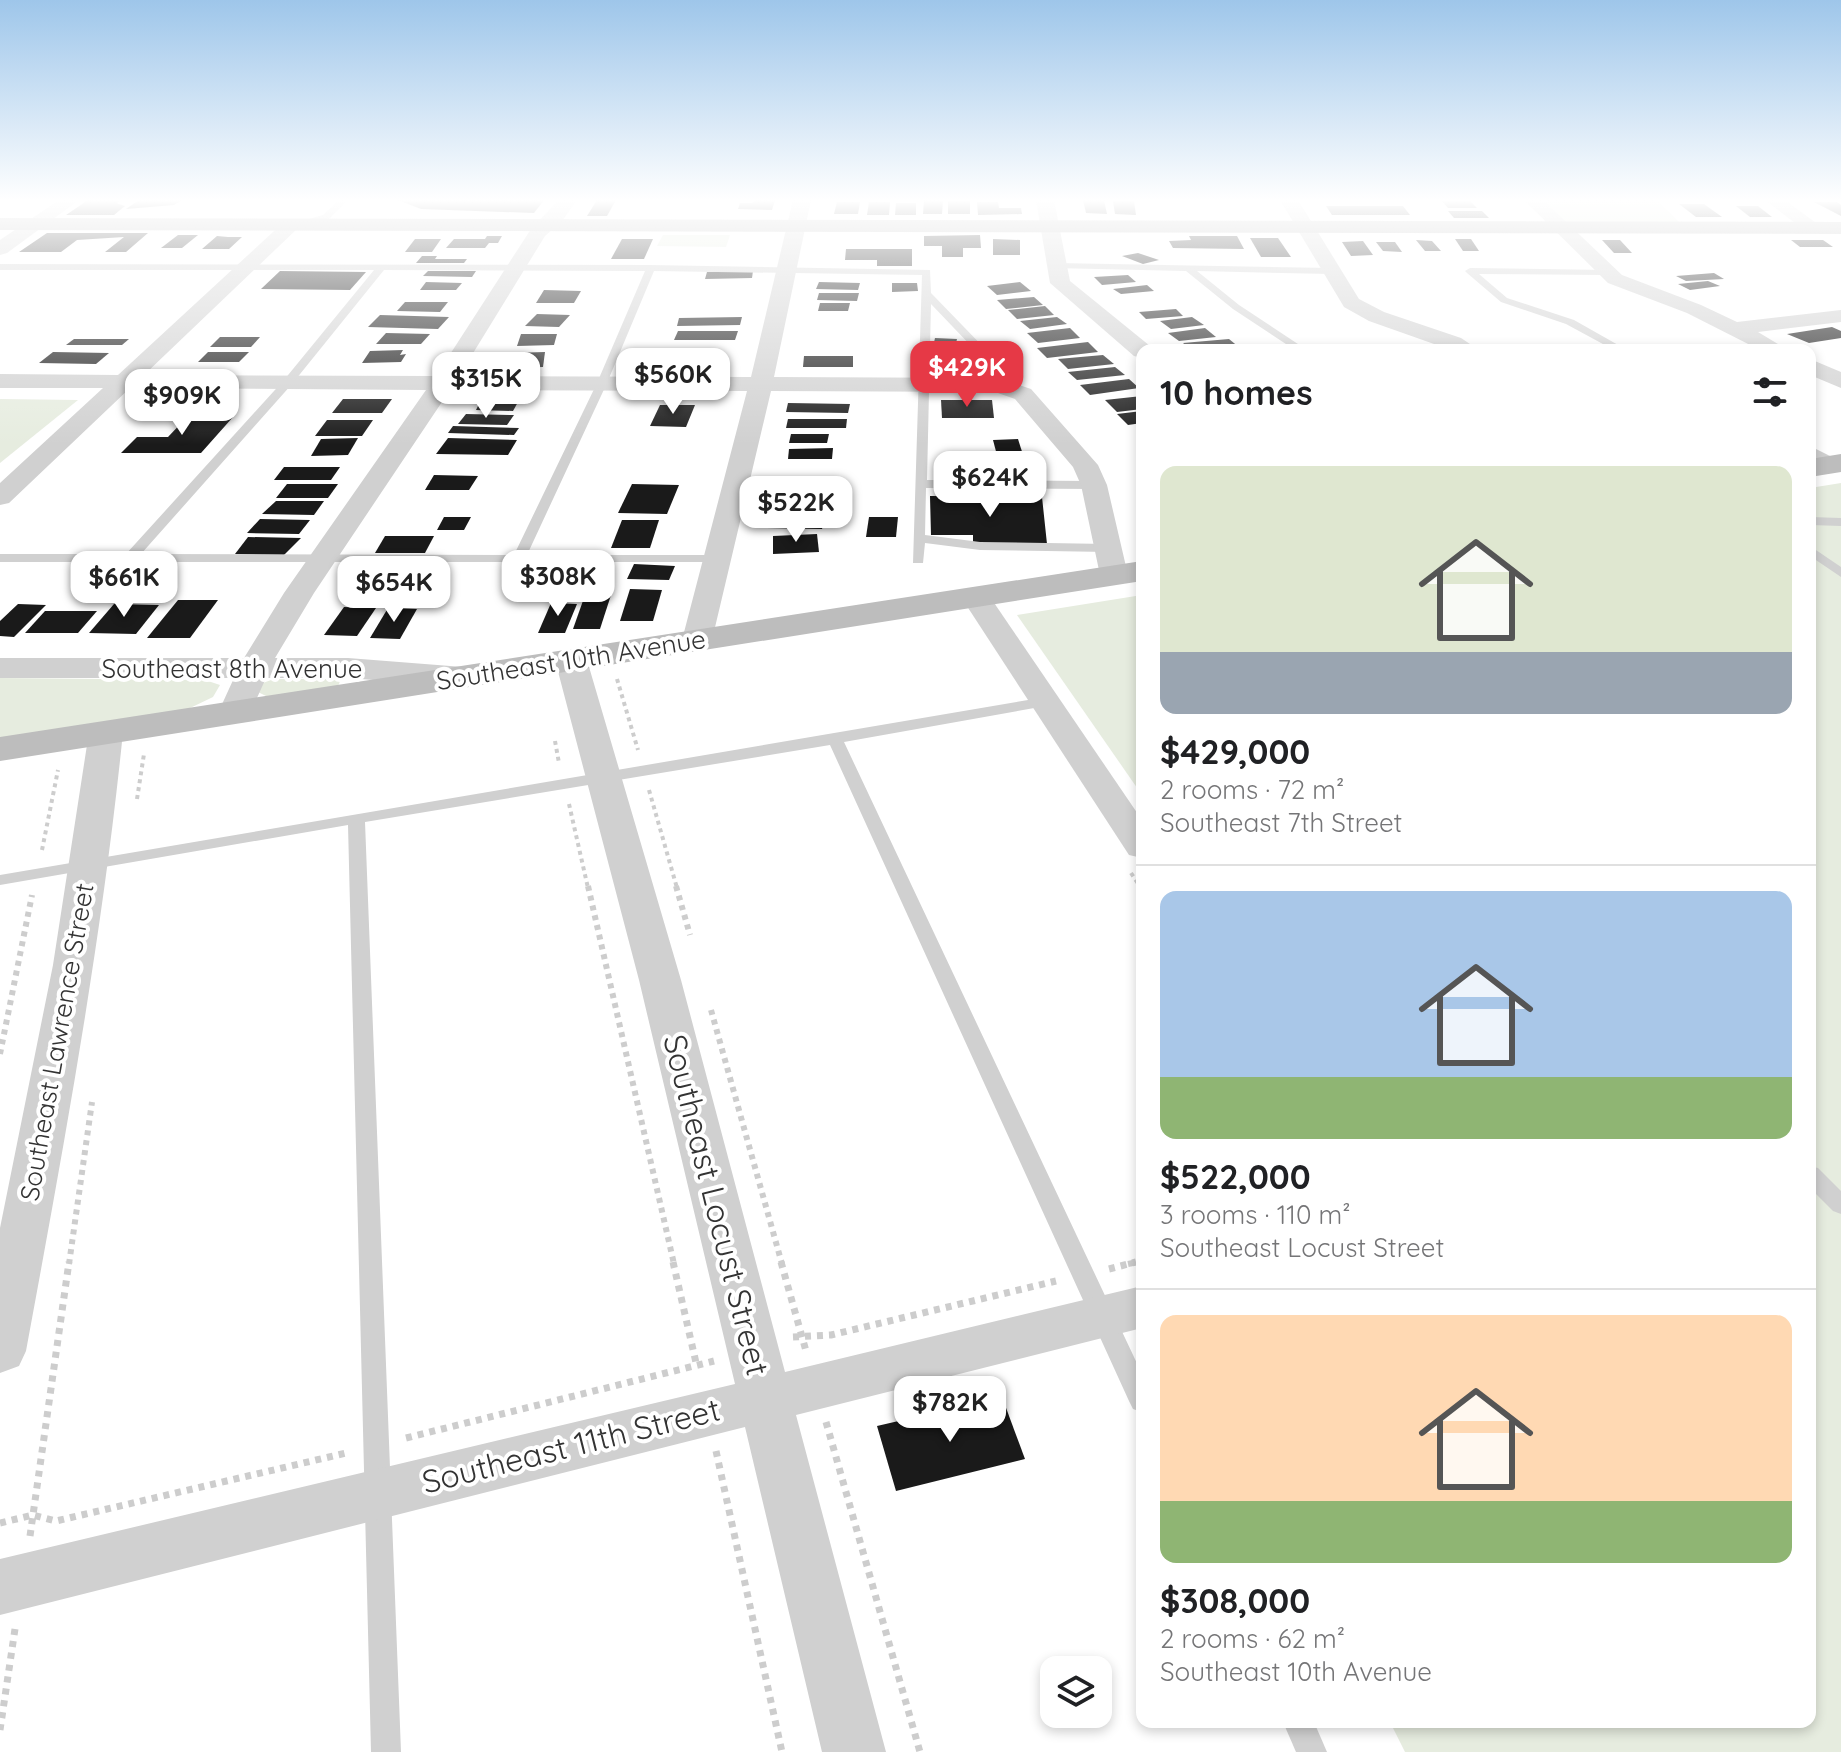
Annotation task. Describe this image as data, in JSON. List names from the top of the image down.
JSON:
{
  "streets": {
    "main road": ["Southeast 10th Avenue"],
    "street": [
      "Southeast 8th Avenue",
      "Southeast Lawrence Street",
      "Southeast Locust Street",
      "Southeast 11th Street"
    ]
  },
  "crossings": [
    ["Southeast 10th Avenue", "Southeast 8th Avenue"],
    ["Southeast 10th Avenue", "Southeast Lawrence Street"],
    ["Southeast 10th Avenue", "Southeast Locust Street"],
    ["Southeast Locust Street", "Southeast 11th Street"]
  ],
  "page": {
    "price": [
      "$429K",
      "$560K",
      "$315K",
      "$909K",
      "$624K",
      "$522K",
      "$308K",
      "$661K",
      "$654K",
      "$782K"
    ],
    "heading": "10 homes",
    "list": [
      {
        "name": "$429,000",
        "note": "2 rooms · 72 m² · Southeast 7th Street"
      },
      {
        "name": "$522,000",
        "note": "3 rooms · 110 m² · Southeast Locust Street"
      },
      {
        "name": "$308,000",
        "note": "2 rooms · 62 m² · Southeast 10th Avenue"
      }
    ]
  }
}
